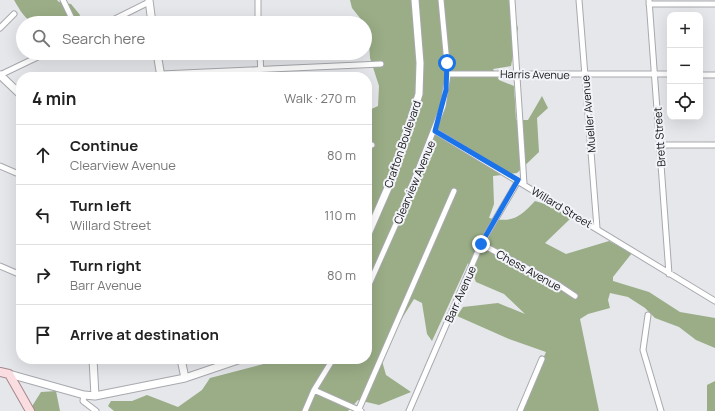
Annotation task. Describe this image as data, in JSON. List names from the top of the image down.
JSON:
{
  "streets": {
    "main road": ["Crafton Boulevard"],
    "street": [
      "Harris Avenue",
      "Mueller Avenue",
      "Brett Street",
      "Clearview Avenue",
      "Willard Street",
      "Chess Avenue",
      "Barr Avenue"
    ]
  },
  "crossings": [
    ["Harris Avenue", "Mueller Avenue"],
    ["Harris Avenue", "Brett Street"],
    ["Harris Avenue", "Clearview Avenue"],
    ["Mueller Avenue", "Willard Street"],
    ["Brett Street", "Willard Street"],
    ["Clearview Avenue", "Willard Street"],
    ["Willard Street", "Barr Avenue"],
    ["Chess Avenue", "Barr Avenue"]
  ],
  "page": {
    "map_buttons": ["+", "−"],
    "search": "Search here",
    "heading": ["4 min", "Walk · 270 m"],
    "list": [
      ["Continue", "Clearview Avenue", "80 m"],
      ["Turn left", "Willard Street", "110 m"],
      ["Turn right", "Barr Avenue", "80 m"],
      "Arrive at destination"
    ]
  }
}
